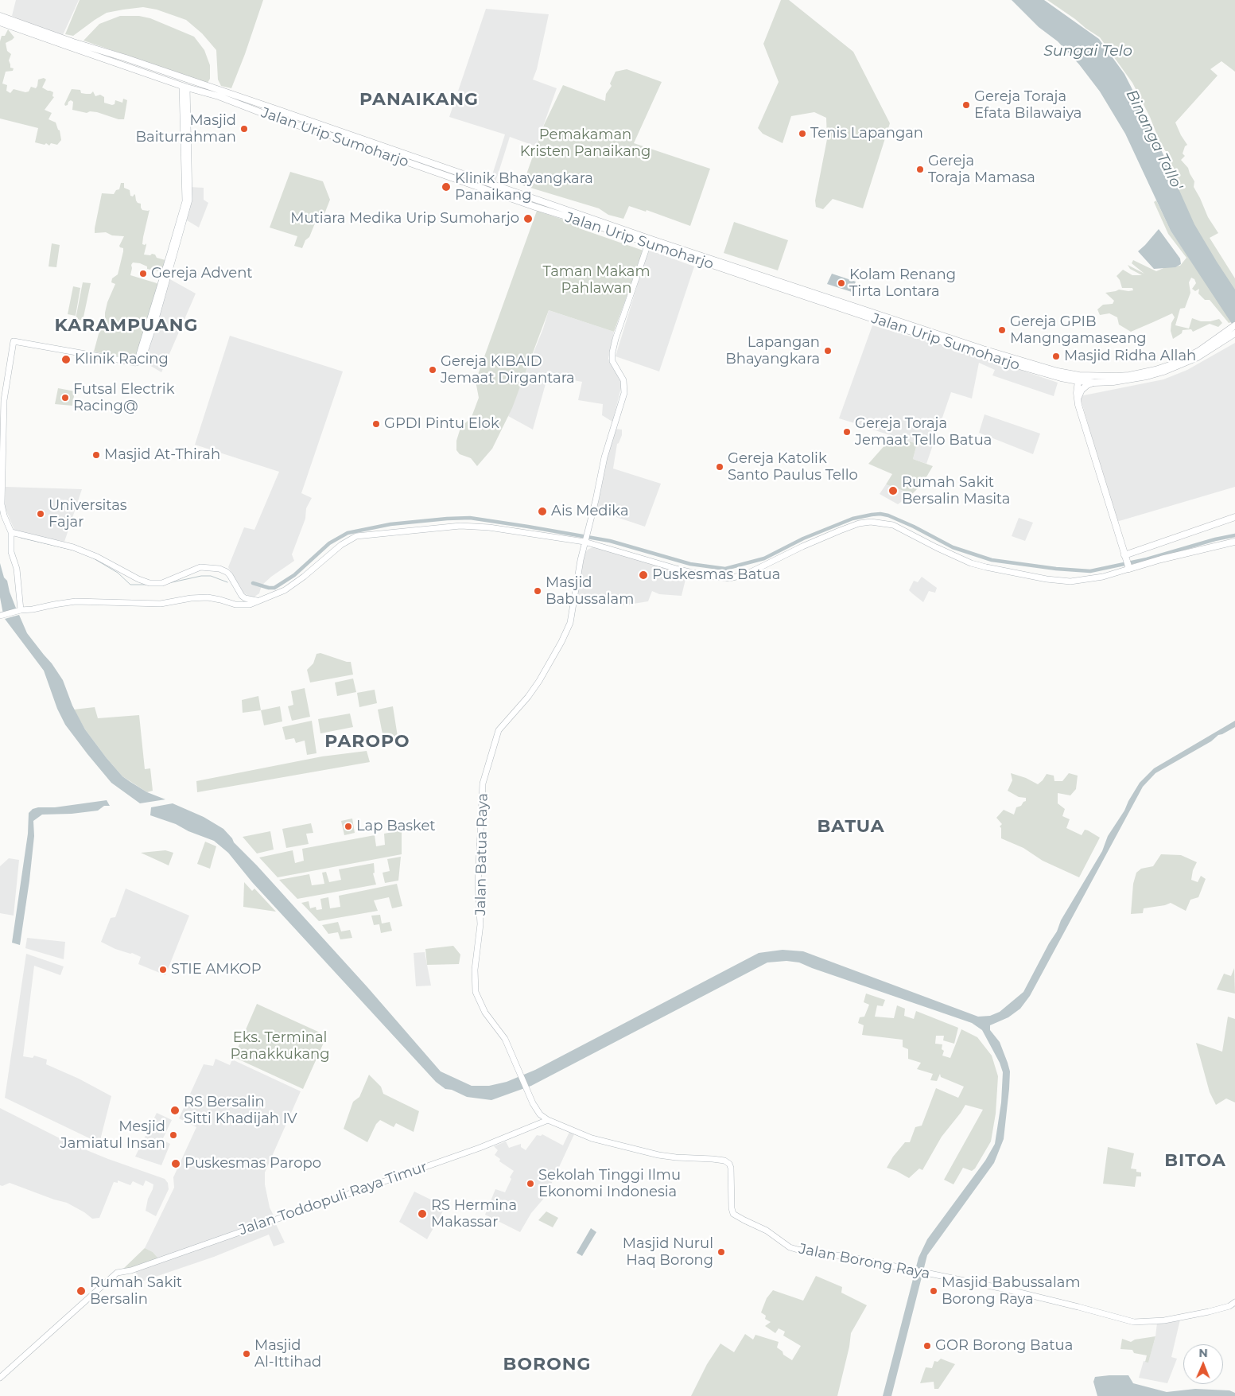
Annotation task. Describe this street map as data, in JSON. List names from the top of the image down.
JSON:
{
  "streets": {
    "main road": [
      "Jalan Urip Sumoharjo",
      "Jalan Batua Raya",
      "Jalan Toddopuli Raya Timur",
      "Jalan Borong Raya"
    ]
  },
  "crossings": [
    ["Jalan Urip Sumoharjo", "Jalan Batua Raya"],
    ["Jalan Batua Raya", "Jalan Toddopuli Raya Timur"],
    ["Jalan Batua Raya", "Jalan Borong Raya"],
    ["Jalan Toddopuli Raya Timur", "Jalan Borong Raya"]
  ],
  "districts": [
    "PANAIKANG",
    "KARAMPUANG",
    "PAROPO",
    "BATUA",
    "BITOA",
    "BORONG"
  ],
  "water": ["Sungai Telo", "Binanga Tallo'"],
  "parks": ["Pemakaman Kristen Panaikang", "Taman Makam Pahlawan", "Eks. Terminal Panakkukang"],
  "places": [
    "Gereja Toraja Efata Bilawaiya",
    "Masjid Baiturrahman",
    "Tenis Lapangan",
    "Gereja Toraja Mamasa",
    "Klinik Bhayangkara Panaikang",
    "Mutiara Medika Urip Sumoharjo",
    "Gereja Advent",
    "Kolam Renang Tirta Lontara",
    "Gereja GPIB Mangngamaseang",
    "Lapangan Bhayangkara",
    "Masjid Ridha Allah",
    "Klinik Racing",
    "Gereja KIBAID Jemaat Dirgantara",
    "Futsal Electrik Racing@",
    "GPDI Pintu Elok",
    "Gereja Toraja Jemaat Tello Batua",
    "Masjid At-Thirah",
    "Gereja Katolik Santo Paulus Tello",
    "Rumah Sakit Bersalin Masita",
    "Ais Medika",
    "Universitas Fajar",
    "Puskesmas Batua",
    "Masjid Babussalam",
    "Lap Basket",
    "STIE AMKOP",
    "RS Bersalin Sitti Khadijah IV",
    "Mesjid Jamiatul Insan",
    "Puskesmas Paropo",
    "Sekolah Tinggi Ilmu Ekonomi Indonesia",
    "RS Hermina Makassar",
    "Masjid Nurul Haq Borong",
    "Rumah Sakit Bersalin",
    "Masjid Babussalam Borong Raya",
    "GOR Borong Batua",
    "Masjid Al-Ittihad"
  ],
  "north": "top"
}
